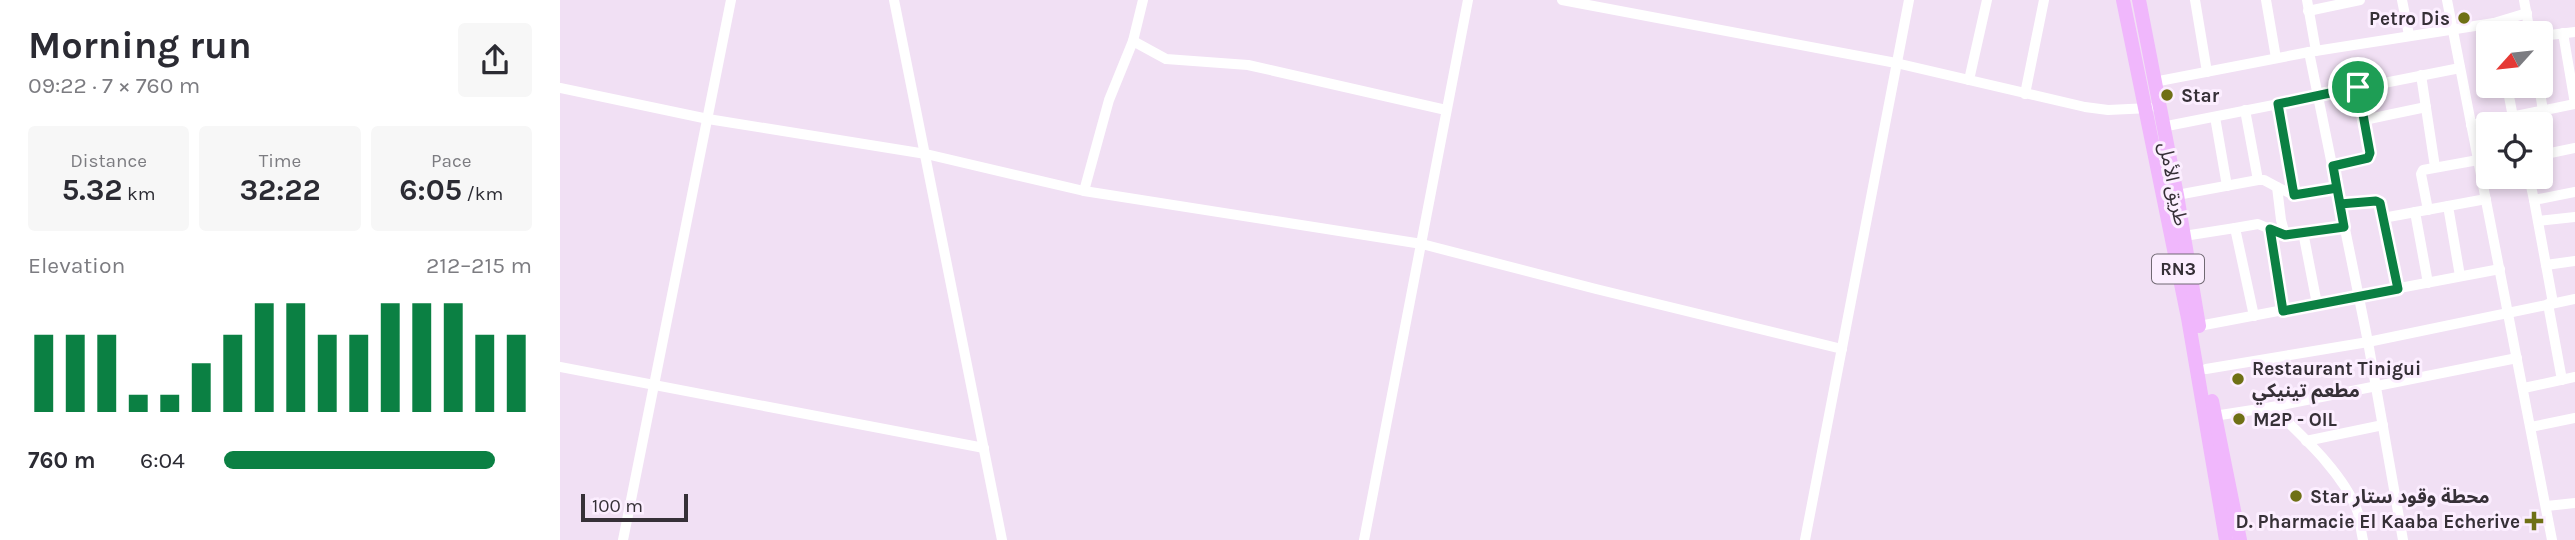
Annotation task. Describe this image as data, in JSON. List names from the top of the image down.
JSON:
{
  "streets": {
    "highway": ["طريق الأمل", "RN3"]
  },
  "crossings": [
    ["طريق الأمل", "RN3"]
  ],
  "places": {
    "other": [
      "Petro Dis",
      "Star",
      "Restaurant Tinigui مطعم تينيكي",
      "M2P - OIL",
      "Star محطة وقود ستار"
    ],
    "health": ["D. Pharmacie El Kaaba Echerive"]
  },
  "scale_bar": "100 m",
  "north": "bottom left",
  "page": {
    "heading": ["Morning run", "09:22 · 7 × 760 m"],
    "stats": [
      ["Distance", "5.32 km"],
      ["Time", "32:22"],
      ["Pace", "6:05 /km"]
    ],
    "chart": ["Elevation", "212–215 m"],
    "list": [
      {
        "name": "760 m",
        "note": "6:04"
      }
    ],
    "scale": "100 m"
  }
}
